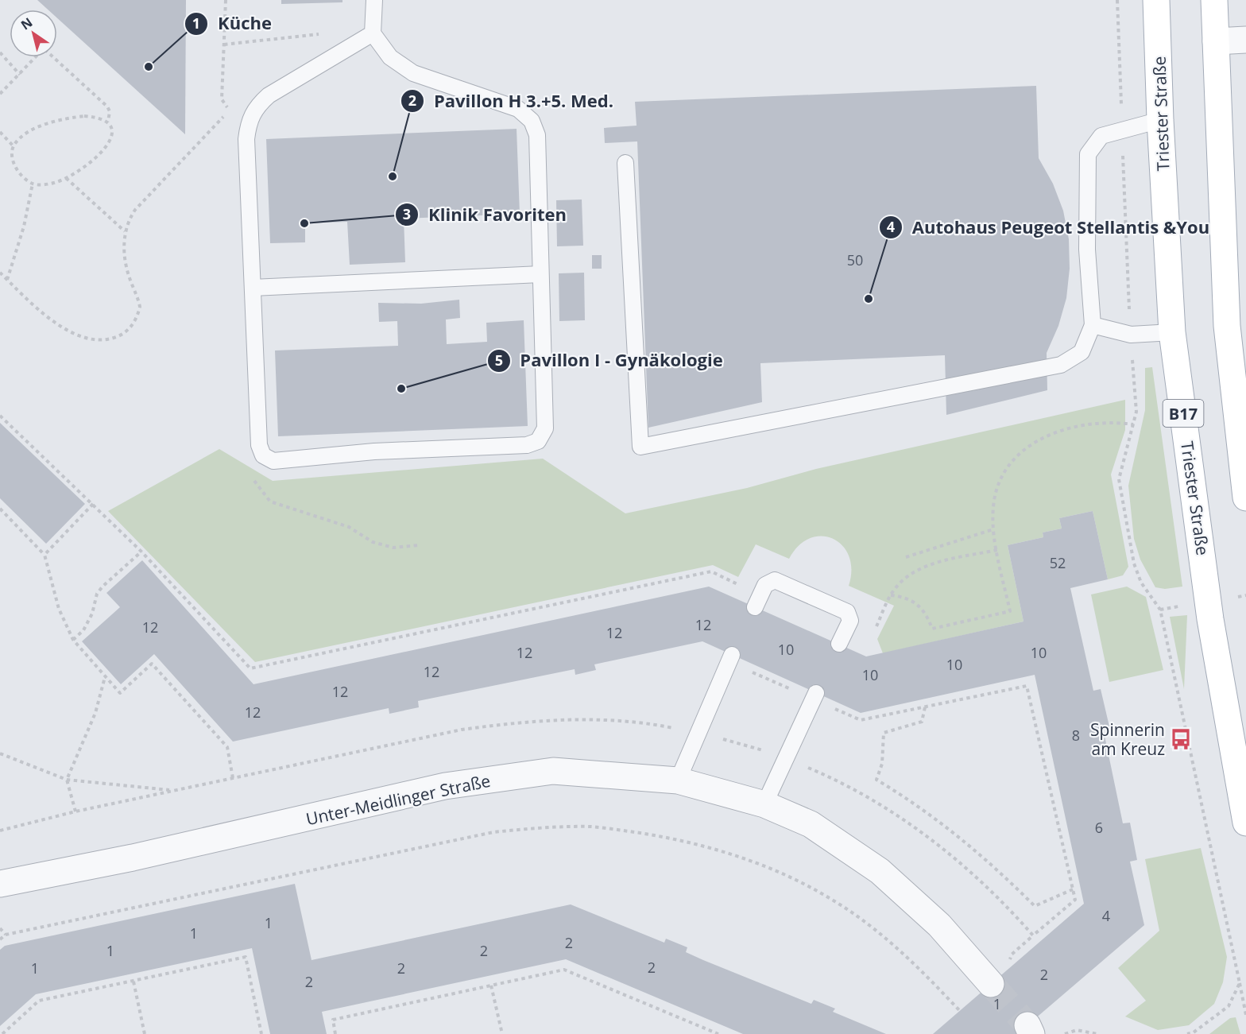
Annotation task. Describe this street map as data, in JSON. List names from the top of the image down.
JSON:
{
  "streets": {
    "main road": ["Triester Straße", "B17"],
    "street": ["Unter-Meidlinger Straße"]
  },
  "places": {
    "other": [
      "Küche",
      "Pavillon H 3.+5. Med.",
      "Klinik Favoriten",
      "Autohaus Peugeot Stellantis &You",
      "Pavillon I - Gynäkologie"
    ],
    "bus stop": ["Spinnerin am Kreuz"]
  },
  "house_numbers": [
    "50",
    "52",
    "12",
    "12",
    "12",
    "10",
    "12",
    "10",
    "10",
    "12",
    "10",
    "12",
    "12",
    "8",
    "6",
    "4",
    "1",
    "1",
    "2",
    "1",
    "2",
    "2",
    "1",
    "2",
    "2",
    "2",
    "1"
  ],
  "north": "top left"
}
